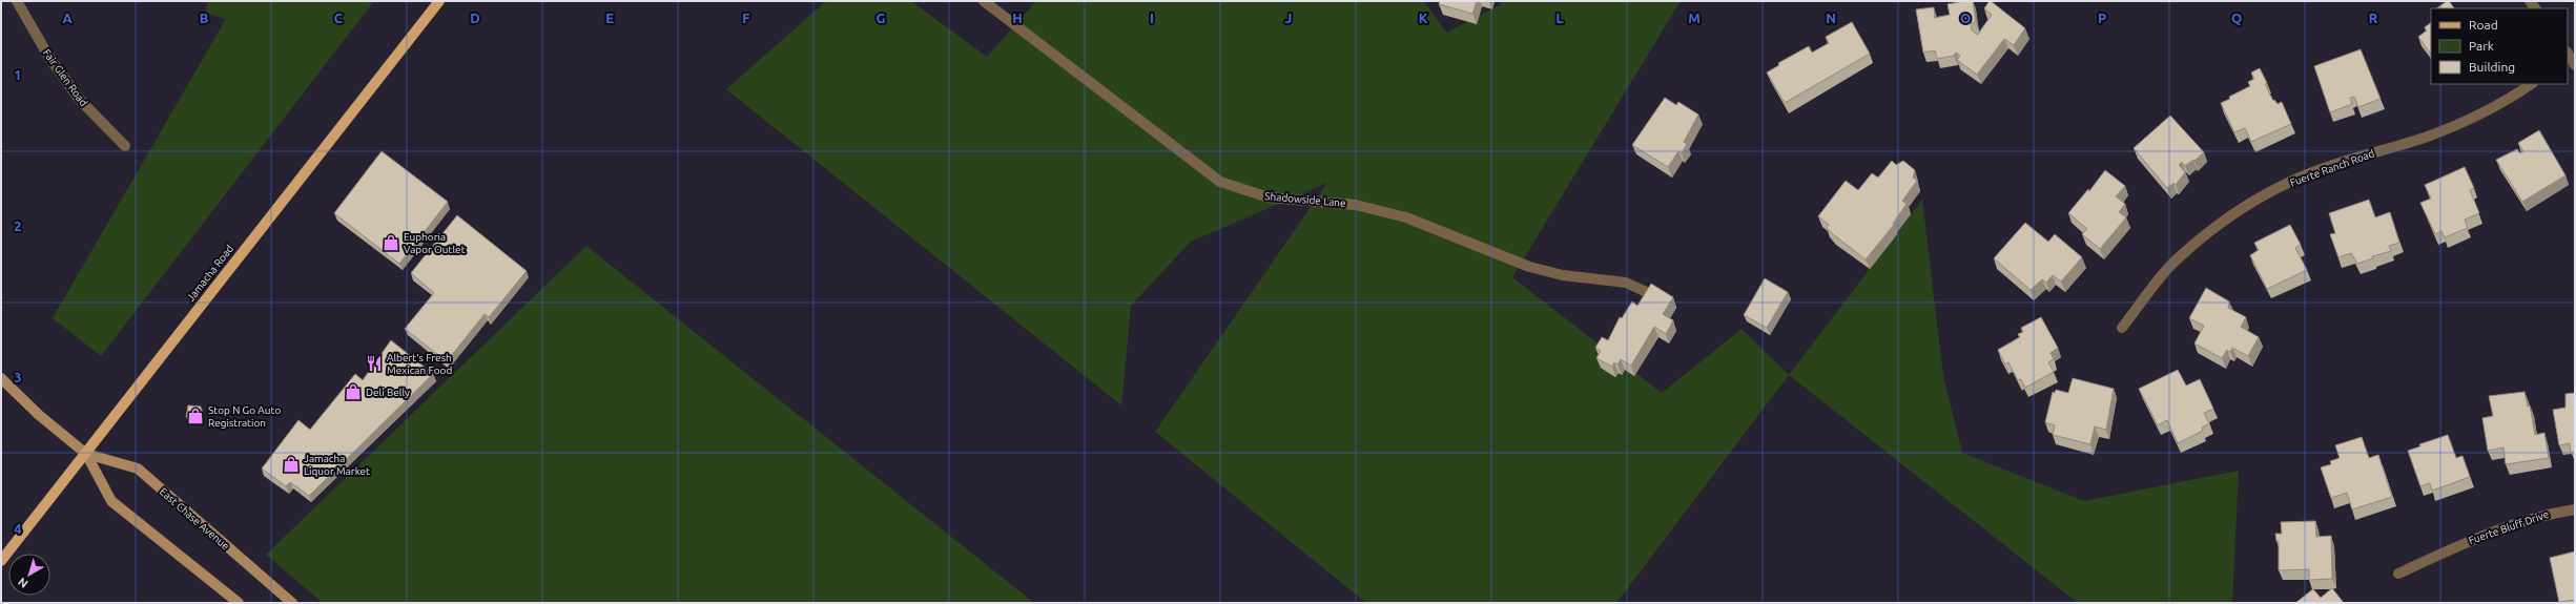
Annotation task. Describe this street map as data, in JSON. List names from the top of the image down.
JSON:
{
  "streets": {
    "main road": ["Jamacha Road", "East Chase Avenue"],
    "street": [
      "Fair Glen Road",
      "Fuerte Ranch Road",
      "Shadowside Lane",
      "Fuerte Bluff Drive"
    ]
  },
  "crossings": [
    ["Jamacha Road", "East Chase Avenue"]
  ],
  "places": {
    "shop": [
      "Euphoria Vapor Outlet",
      "Deli Belly",
      "Stop N Go Auto Registration",
      "Jamacha Liquor Market"
    ],
    "restaurant": ["Albert's Fresh Mexican Food"]
  },
  "legend": ["Road", "Park", "Building"],
  "north": "bottom left",
  "grid": {
    "columns": [
      "A",
      "B",
      "C",
      "D",
      "E",
      "F",
      "G",
      "H",
      "I",
      "J",
      "K",
      "L",
      "M",
      "N",
      "O",
      "P",
      "Q",
      "R"
    ],
    "rows": [
      "1",
      "2",
      "3",
      "4"
    ]
  }
}
